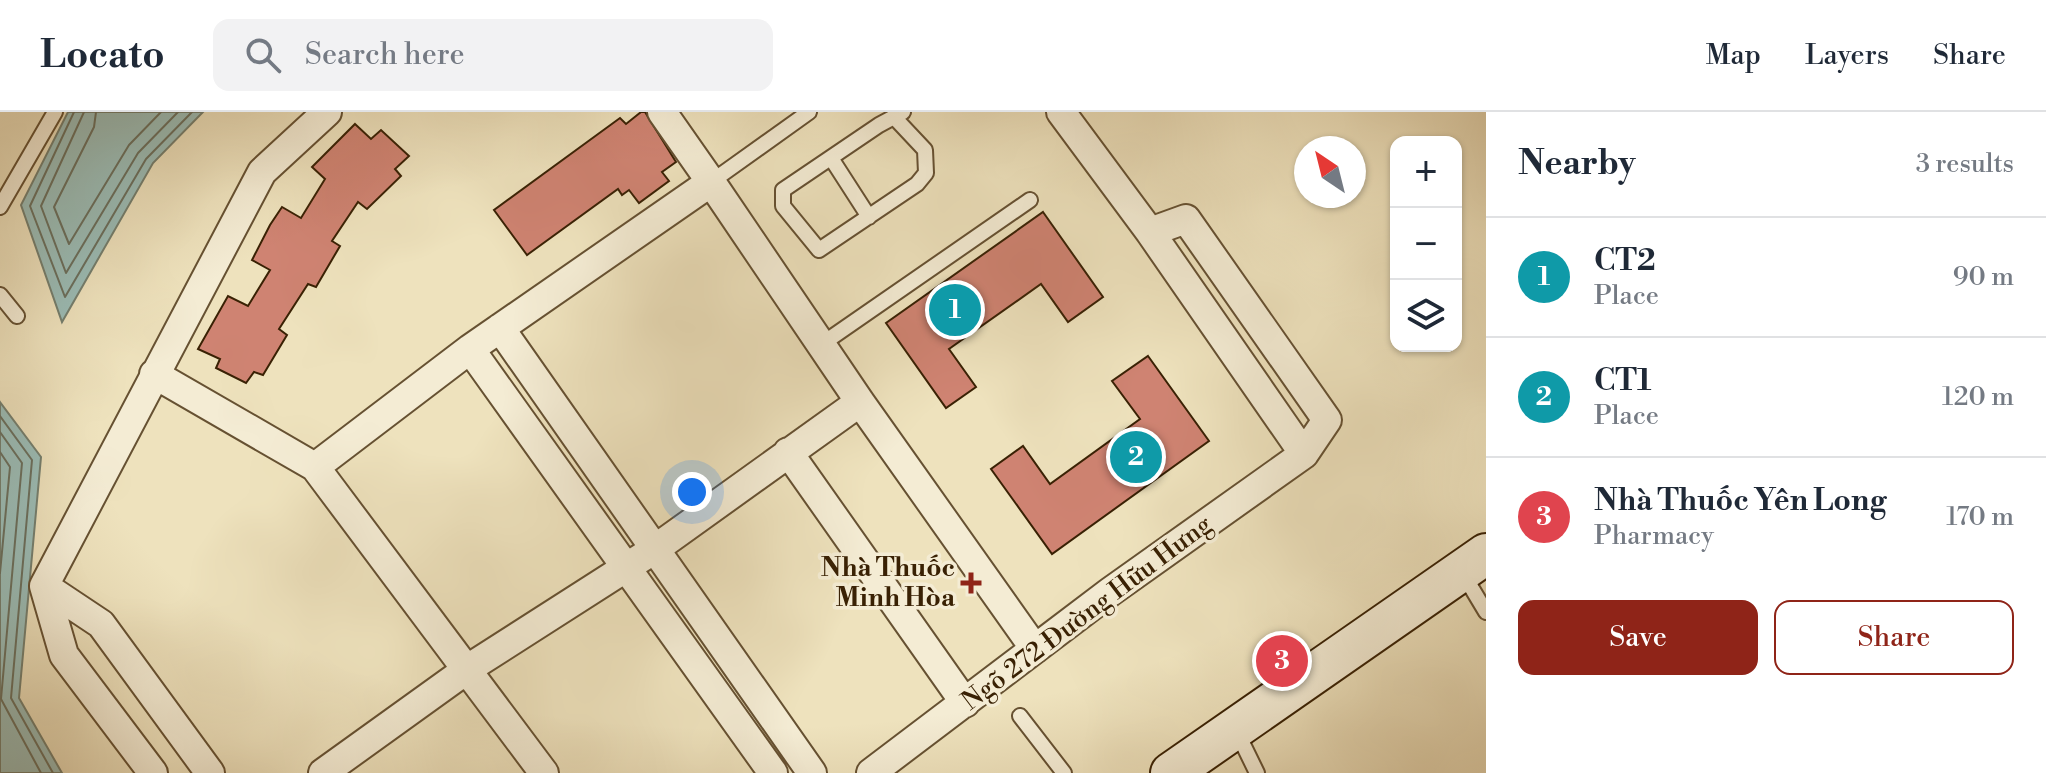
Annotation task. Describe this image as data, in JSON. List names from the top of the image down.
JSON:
{
  "streets": {
    "street": ["Ngõ 272 Đường Hữu Hưng"]
  },
  "places": {
    "health": ["Nhà Thuốc Minh Hòa"]
  },
  "north": "top left",
  "page": {
    "header": "Locato",
    "search": "Search here",
    "nav": ["Map", "Layers", "Share"],
    "heading": ["Nearby", "3 results"],
    "map_buttons": ["+", "−"],
    "list": [
      {
        "mark": "1",
        "name": "CT2",
        "note": "Place",
        "value": "90 m"
      },
      {
        "mark": "2",
        "name": "CT1",
        "note": "Place",
        "value": "120 m"
      },
      {
        "mark": "3",
        "name": "Nhà Thuốc Yên Long",
        "note": "Pharmacy",
        "value": "170 m"
      }
    ],
    "pins": ["1", "2", "3"],
    "buttons": ["Save", "Share"]
  }
}
